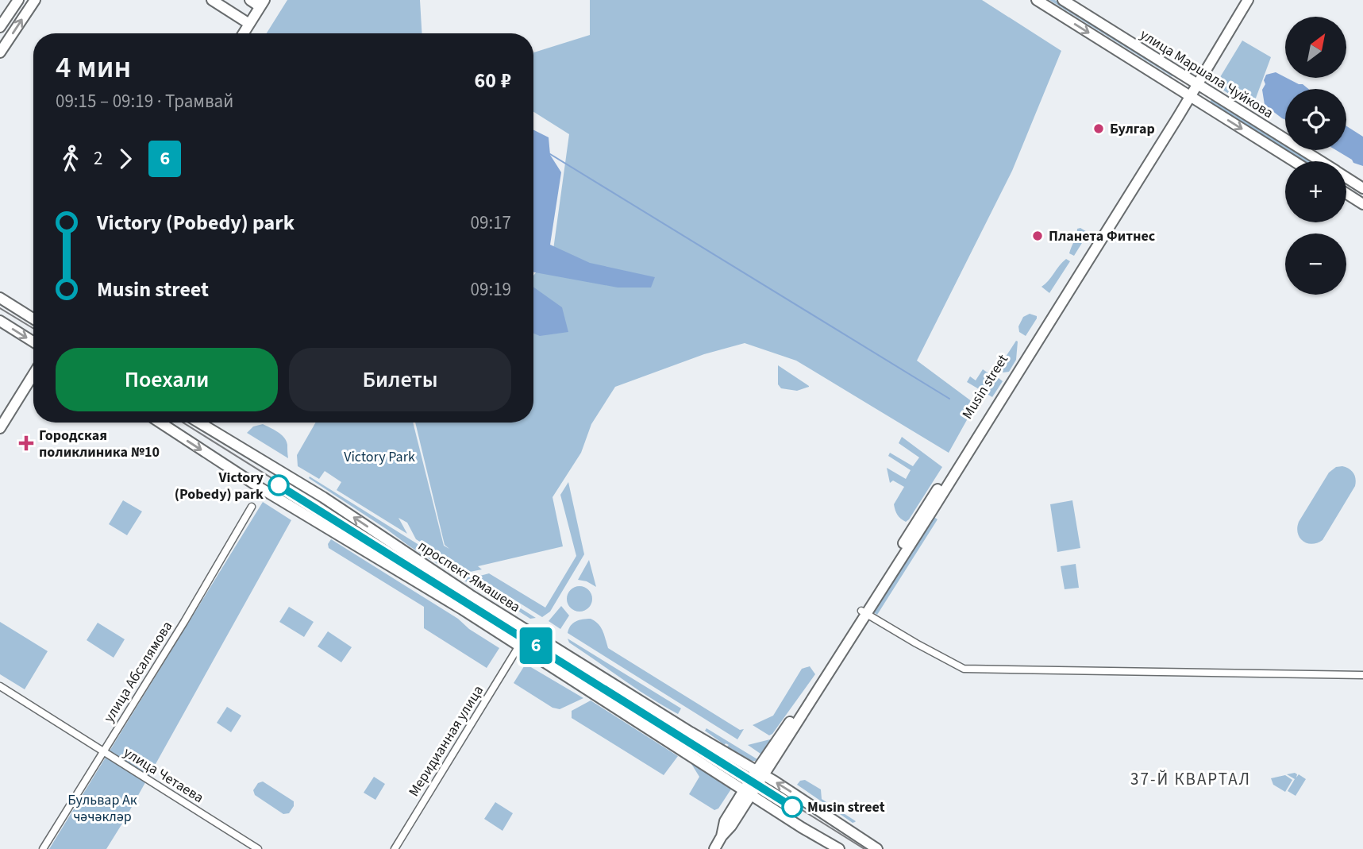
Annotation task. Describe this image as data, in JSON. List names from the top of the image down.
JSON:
{
  "streets": {
    "main road": ["улица Маршала Чуйкова", "Musin street", "проспект Ямашева"],
    "street": ["улица Абсалямова", "Меридианная улица", "улица Четаева"]
  },
  "crossings": [
    ["улица Маршала Чуйкова", "Musin street"],
    ["Musin street", "проспект Ямашева"],
    ["улица Абсалямова", "улица Четаева"]
  ],
  "districts": ["37-Й КВАРТАЛ"],
  "parks": ["Victory Park", "Бульвар Ак чәчәкләр"],
  "places": {
    "other": [
      "Булгар",
      "Планета Фитнес",
      "Victory (Pobedy) park",
      "Musin street"
    ],
    "health": ["Городская поликлиника №10"]
  },
  "lines": ["tram line 6"],
  "north": "top right",
  "page": {
    "on_map": "6",
    "map_buttons": ["+", "−"],
    "heading": ["4 мин", "09:15 – 09:19 · Трамвай", "60 ₽"],
    "legs": ["2", "6"],
    "list": [
      {
        "name": "Victory (Pobedy) park",
        "value": "09:17"
      },
      {
        "name": "Musin street",
        "value": "09:19"
      }
    ],
    "buttons": ["Поехали", "Билеты"]
  }
}
